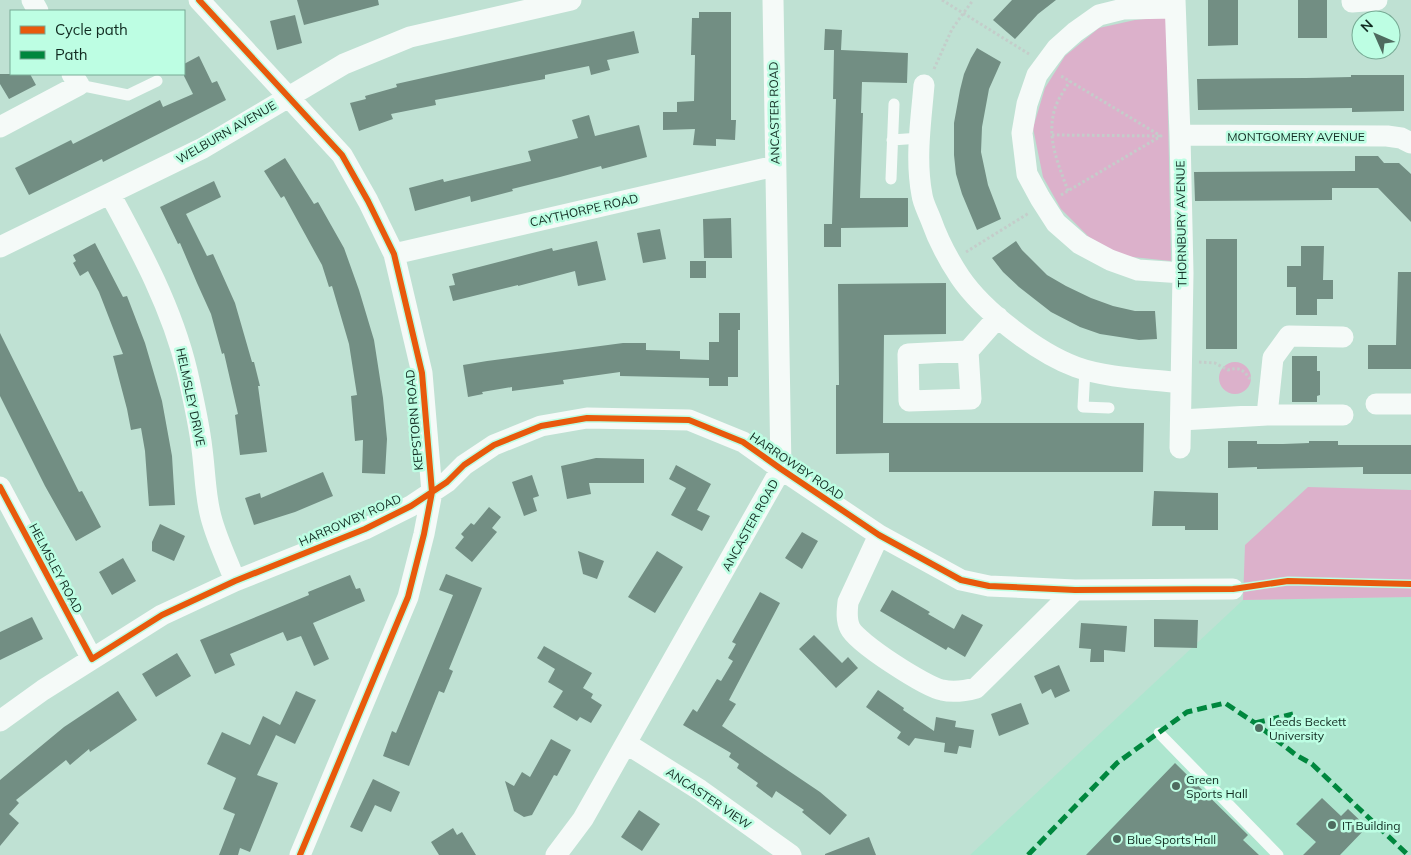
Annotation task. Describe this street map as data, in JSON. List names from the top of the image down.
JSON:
{
  "streets": {
    "street": [
      "ANCASTER ROAD",
      "WELBURN AVENUE",
      "MONTGOMERY AVENUE",
      "CAYTHORPE ROAD",
      "THORNBURY AVENUE",
      "HELMSLEY DRIVE",
      "KEPSTORN ROAD",
      "HARROWBY ROAD",
      "HELMSLEY ROAD",
      "ANCASTER VIEW"
    ]
  },
  "crossings": [
    ["ANCASTER ROAD", "CAYTHORPE ROAD"],
    ["ANCASTER ROAD", "HARROWBY ROAD"],
    ["ANCASTER ROAD", "ANCASTER VIEW"],
    ["WELBURN AVENUE", "HELMSLEY DRIVE"],
    ["WELBURN AVENUE", "KEPSTORN ROAD"],
    ["MONTGOMERY AVENUE", "THORNBURY AVENUE"],
    ["CAYTHORPE ROAD", "KEPSTORN ROAD"],
    ["HELMSLEY DRIVE", "HARROWBY ROAD"],
    ["KEPSTORN ROAD", "HARROWBY ROAD"],
    ["HARROWBY ROAD", "HELMSLEY ROAD"]
  ],
  "places": [
    "Leeds Beckett University",
    "Green Sports Hall",
    "IT Building",
    "Blue Sports Hall"
  ],
  "legend": ["Cycle path", "Path"],
  "north": "top left"
}
